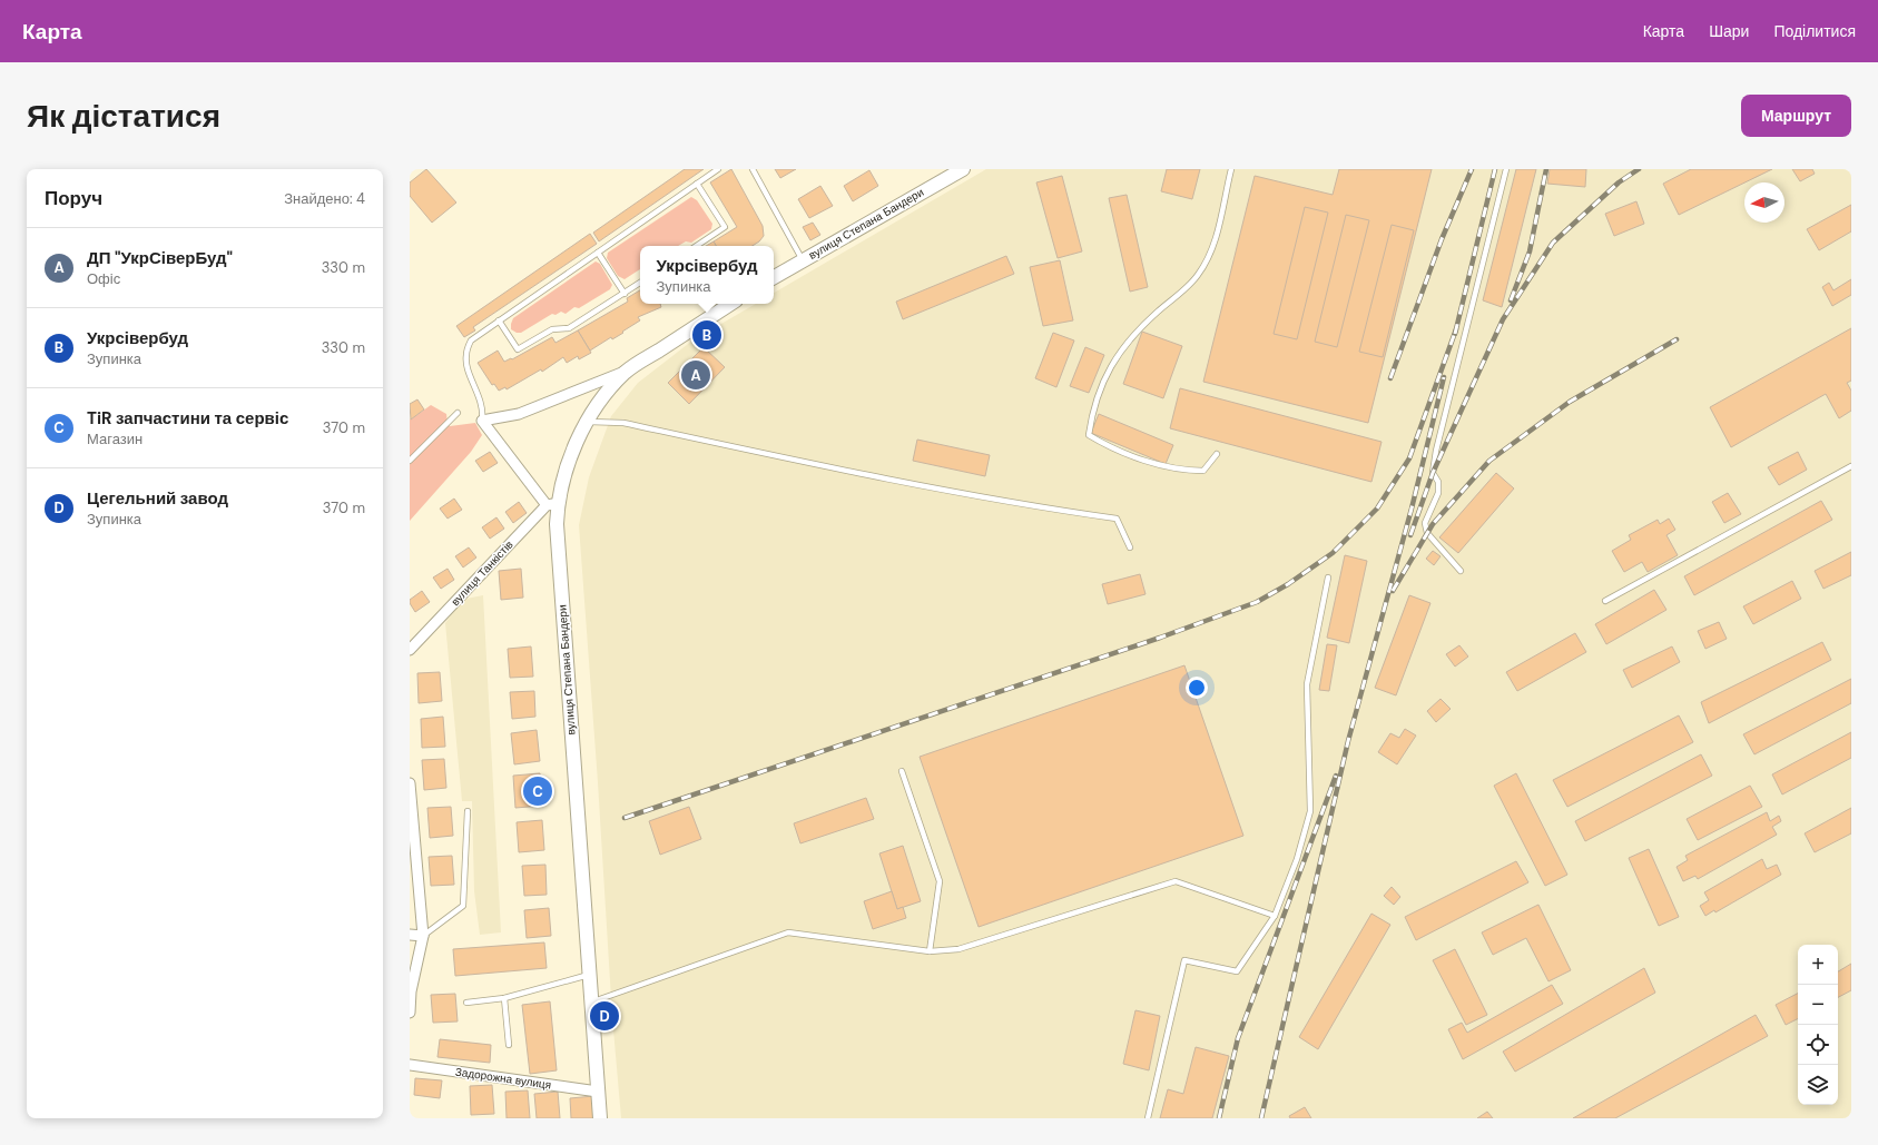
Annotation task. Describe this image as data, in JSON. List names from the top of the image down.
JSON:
{
  "streets": {
    "street": ["вулиця Степана Бандери", "вулиця Танкістів", "Задорожна вулиця"]
  },
  "crossings": [
    ["вулиця Степана Бандери", "вулиця Танкістів"],
    ["вулиця Степана Бандери", "Задорожна вулиця"]
  ],
  "north": "left",
  "page": {
    "header": "Карта",
    "nav": ["Карта", "Шари", "Поділитися"],
    "buttons": "Маршрут",
    "title": "Як дістатися",
    "heading": ["Поруч", "Знайдено: 4"],
    "list": [
      {
        "mark": "A",
        "name": "ДП \"УкрСіверБуд\"",
        "note": "Офіс",
        "value": "330 m"
      },
      {
        "mark": "B",
        "name": "Укрсівербуд",
        "note": "Зупинка",
        "value": "330 m"
      },
      {
        "mark": "C",
        "name": "TiR запчастини та сервіс",
        "note": "Магазин",
        "value": "370 m"
      },
      {
        "mark": "D",
        "name": "Цегельний завод",
        "note": "Зупинка",
        "value": "370 m"
      }
    ],
    "popup": ["Укрсівербуд", "Зупинка"],
    "pins": [
      "B",
      "A",
      "C",
      "D"
    ],
    "map_buttons": ["+", "−"]
  }
}
